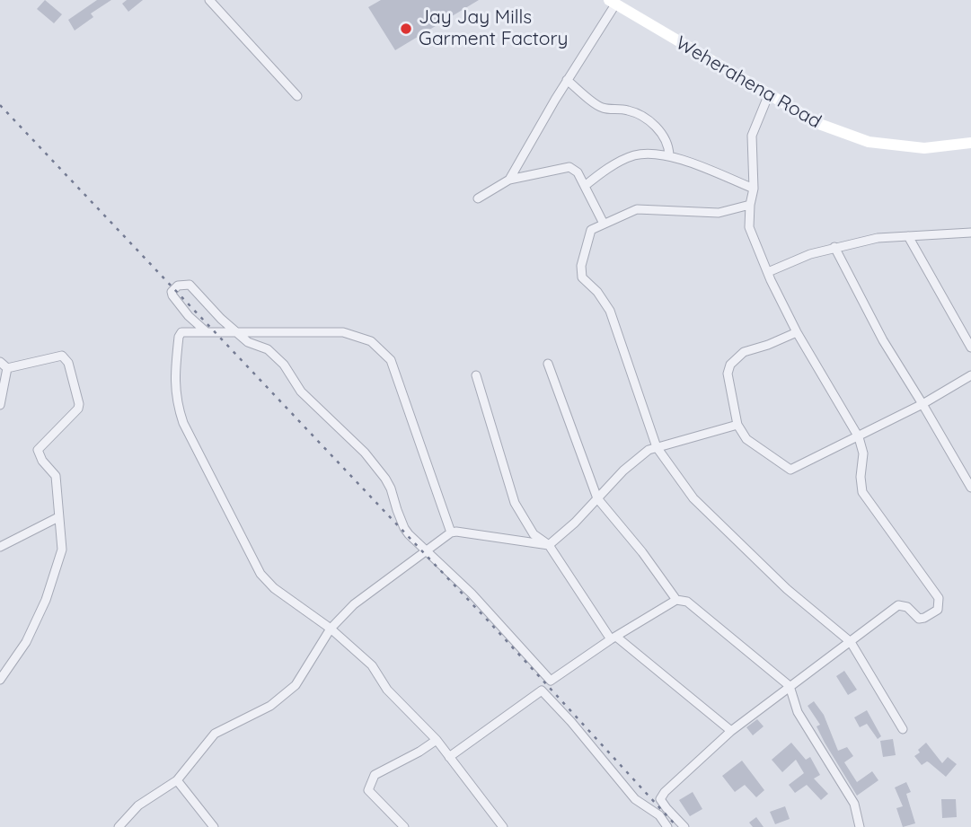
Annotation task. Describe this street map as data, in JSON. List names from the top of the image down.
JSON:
{
  "streets": {
    "main road": ["Weherahena Road"]
  },
  "places": ["Jay Jay Mills Garment Factory"]
}
